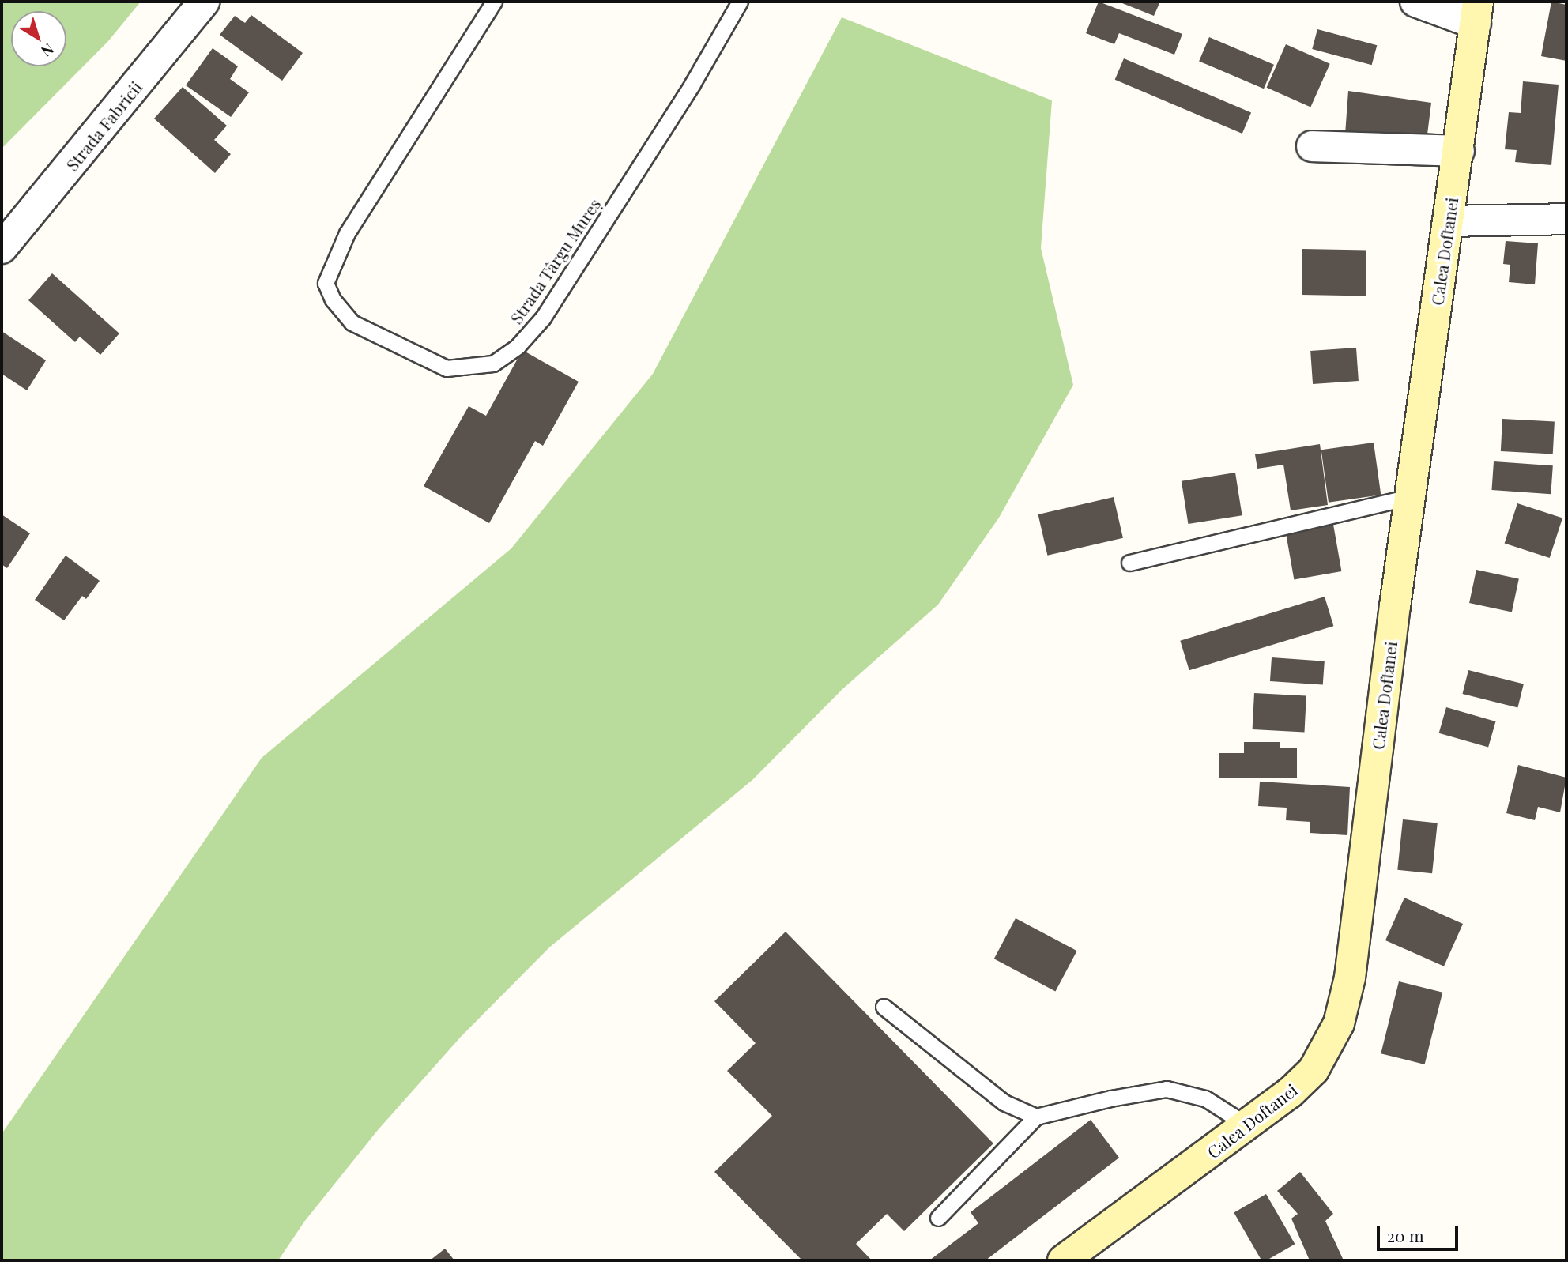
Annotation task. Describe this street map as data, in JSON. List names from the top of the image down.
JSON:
{
  "streets": {
    "main road": ["Calea Doftanei"],
    "street": ["Strada Fabricii"],
    "lane": ["Strada Târgu Mureș"]
  },
  "scale_bar": "20 m",
  "north": "bottom right"
}
